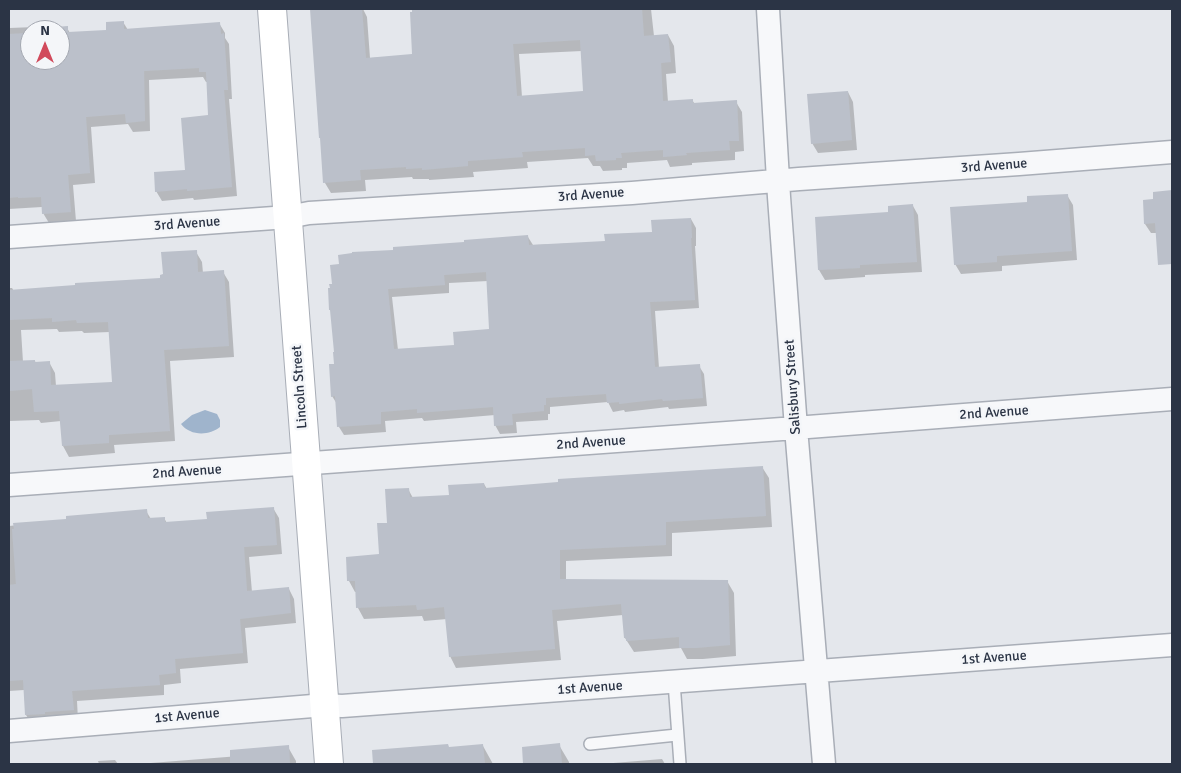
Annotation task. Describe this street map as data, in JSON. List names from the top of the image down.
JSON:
{
  "streets": {
    "street": [
      "3rd Avenue",
      "Lincoln Street",
      "Salisbury Street",
      "2nd Avenue",
      "1st Avenue"
    ]
  },
  "crossings": [
    ["3rd Avenue", "Lincoln Street"],
    ["3rd Avenue", "Salisbury Street"],
    ["Lincoln Street", "2nd Avenue"],
    ["Lincoln Street", "1st Avenue"],
    ["Salisbury Street", "2nd Avenue"],
    ["Salisbury Street", "1st Avenue"]
  ],
  "north": "top"
}
